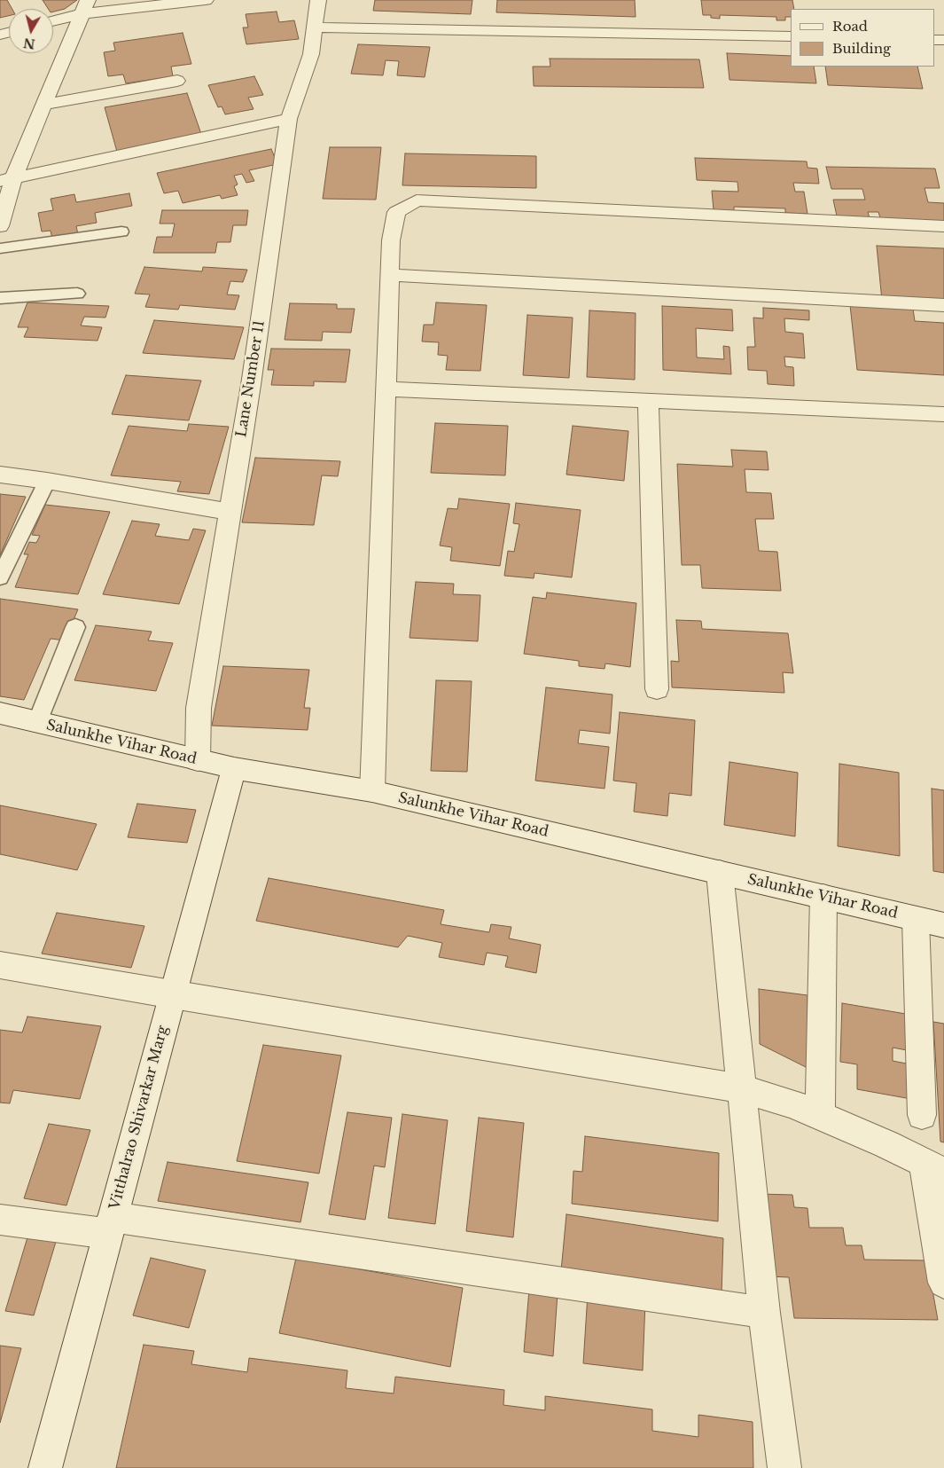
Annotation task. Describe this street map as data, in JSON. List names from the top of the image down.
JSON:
{
  "streets": {
    "street": ["Lane Number 11", "Salunkhe Vihar Road", "Vitthalrao Shivarkar Marg"]
  },
  "crossings": [
    ["Lane Number 11", "Salunkhe Vihar Road"],
    ["Salunkhe Vihar Road", "Vitthalrao Shivarkar Marg"]
  ],
  "legend": ["Road", "Building"],
  "north": "bottom"
}
